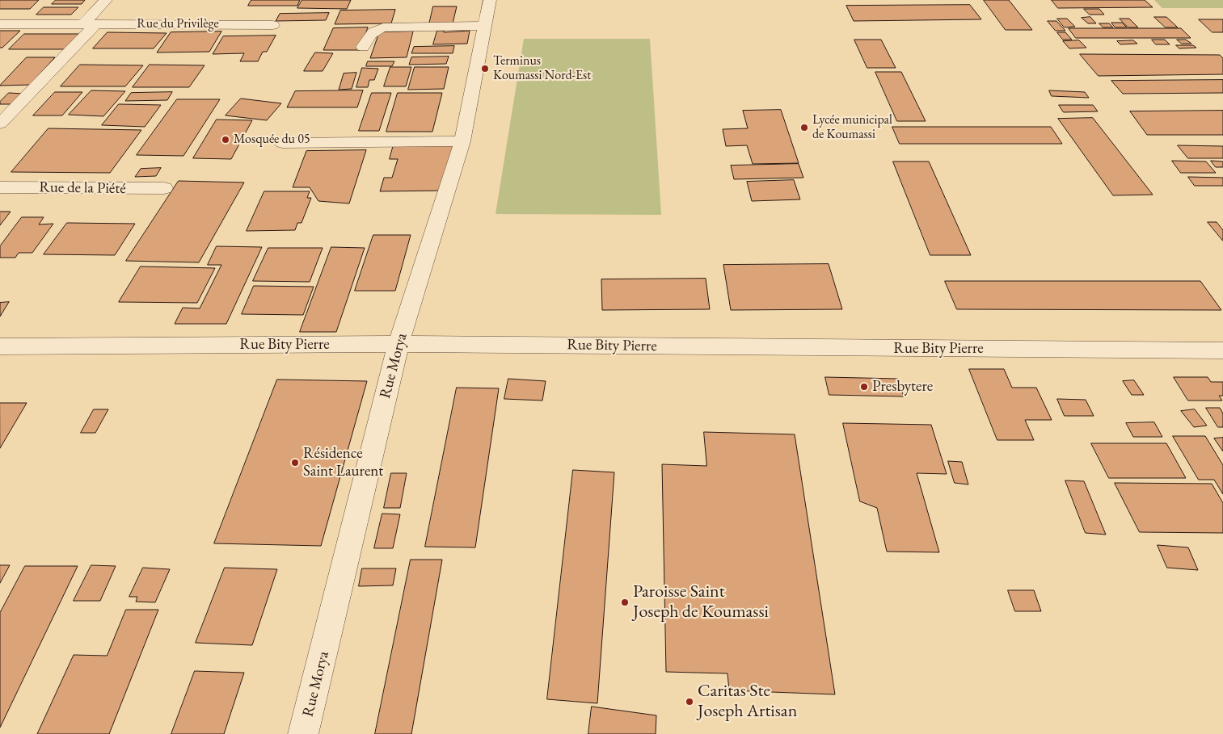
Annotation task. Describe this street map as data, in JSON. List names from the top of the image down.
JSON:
{
  "streets": {
    "street": [
      "Rue du Privilège",
      "Rue de la Piété",
      "Rue Bity Pierre",
      "Rue Morya"
    ]
  },
  "crossings": [
    ["Rue Bity Pierre", "Rue Morya"]
  ],
  "places": [
    "Terminus Koumassi Nord-Est",
    "Lycée municipal de Koumassi",
    "Mosquée du 05",
    "Presbytere",
    "Résidence Saint Laurent",
    "Paroisse Saint Joseph de Koumassi",
    "Caritas Ste Joseph Artisan"
  ]
}
